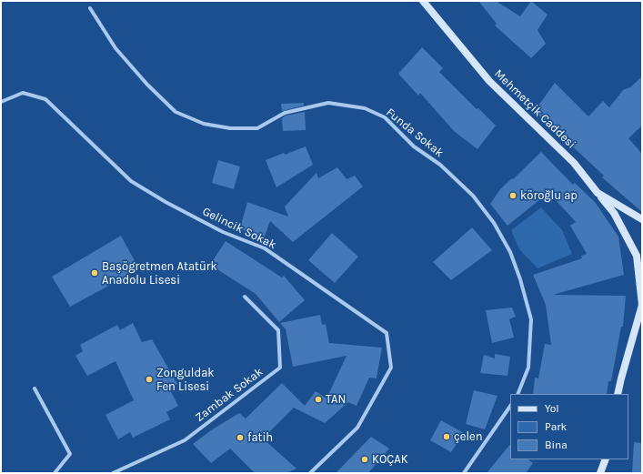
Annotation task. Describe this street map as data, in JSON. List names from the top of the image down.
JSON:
{
  "streets": {
    "street": [
      "Mehmetçik Caddesi",
      "Funda Sokak",
      "Gelincik Sokak",
      "Zambak Sokak"
    ]
  },
  "places": [
    "köroğlu ap",
    "Başögretmen Atatürk Anadolu Lisesi",
    "Zonguldak Fen Lisesi",
    "TAN",
    "çelen",
    "fatih",
    "KOÇAK"
  ],
  "legend": ["Yol", "Park", "Bina"]
}
